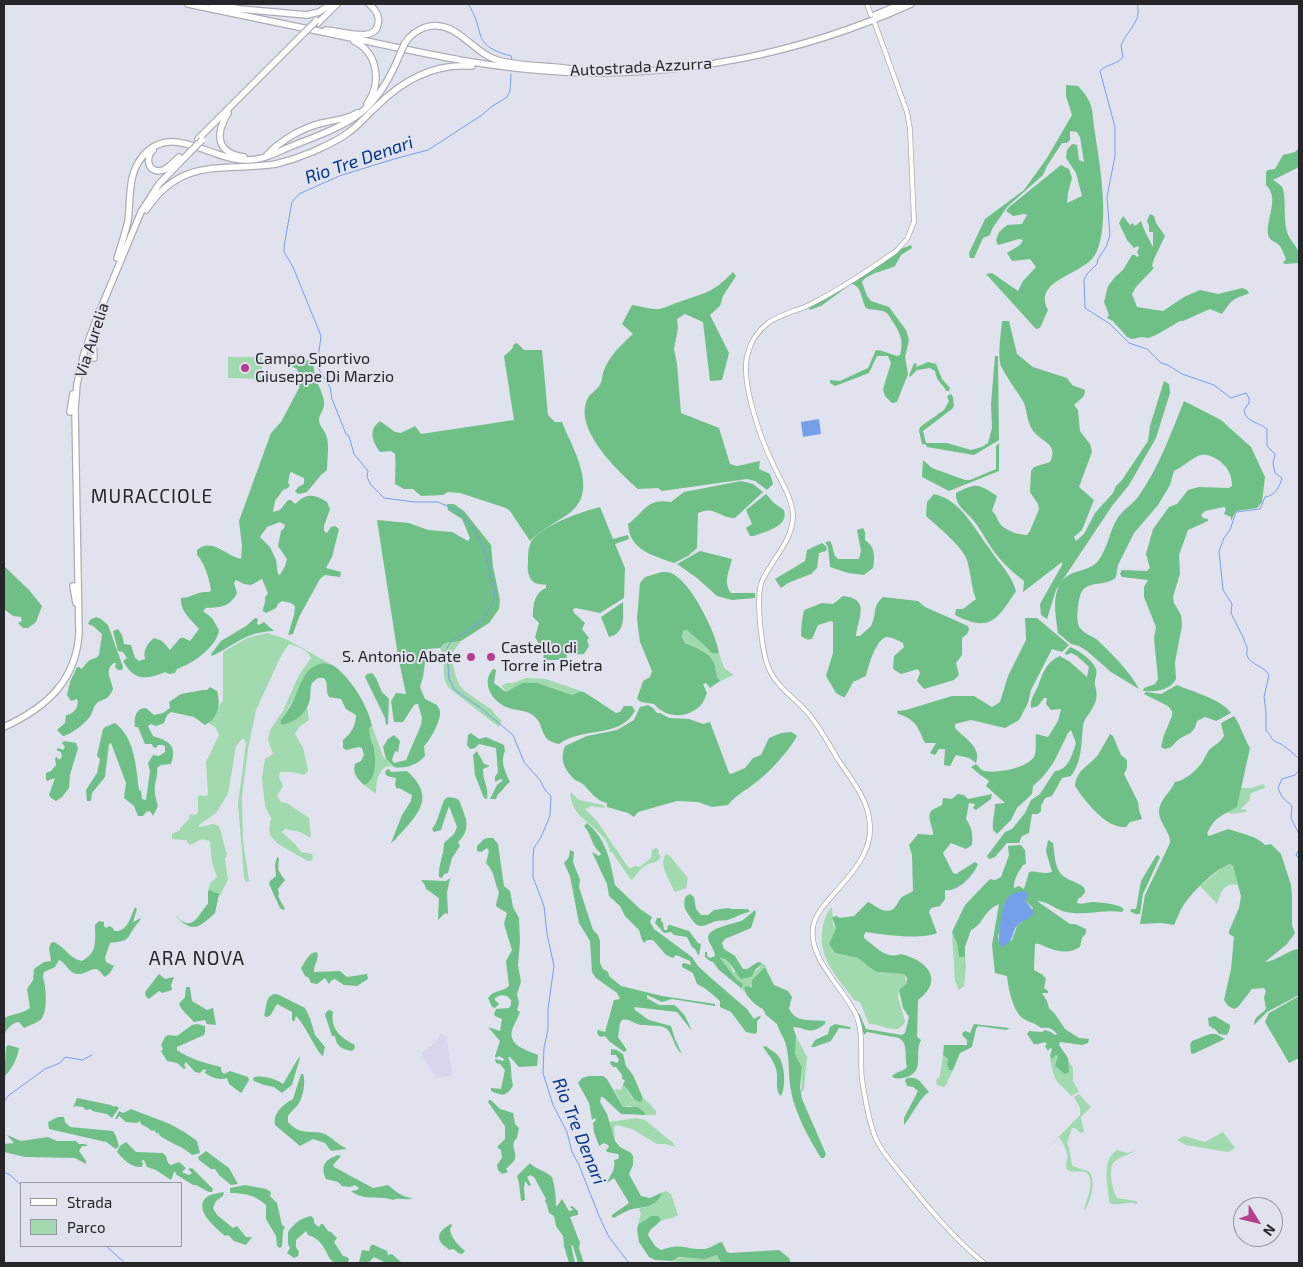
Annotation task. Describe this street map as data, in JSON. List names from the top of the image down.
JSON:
{
  "streets": {
    "highway": ["Autostrada Azzurra", "Via Aurelia"]
  },
  "districts": ["MURACCIOLE", "ARA NOVA"],
  "water": ["Rio Tre Denari"],
  "places": ["Campo Sportivo Giuseppe Di Marzio", "S. Antonio Abate", "Castello di Torre in Pietra"],
  "legend": ["Strada", "Parco"],
  "north": "bottom right"
}
